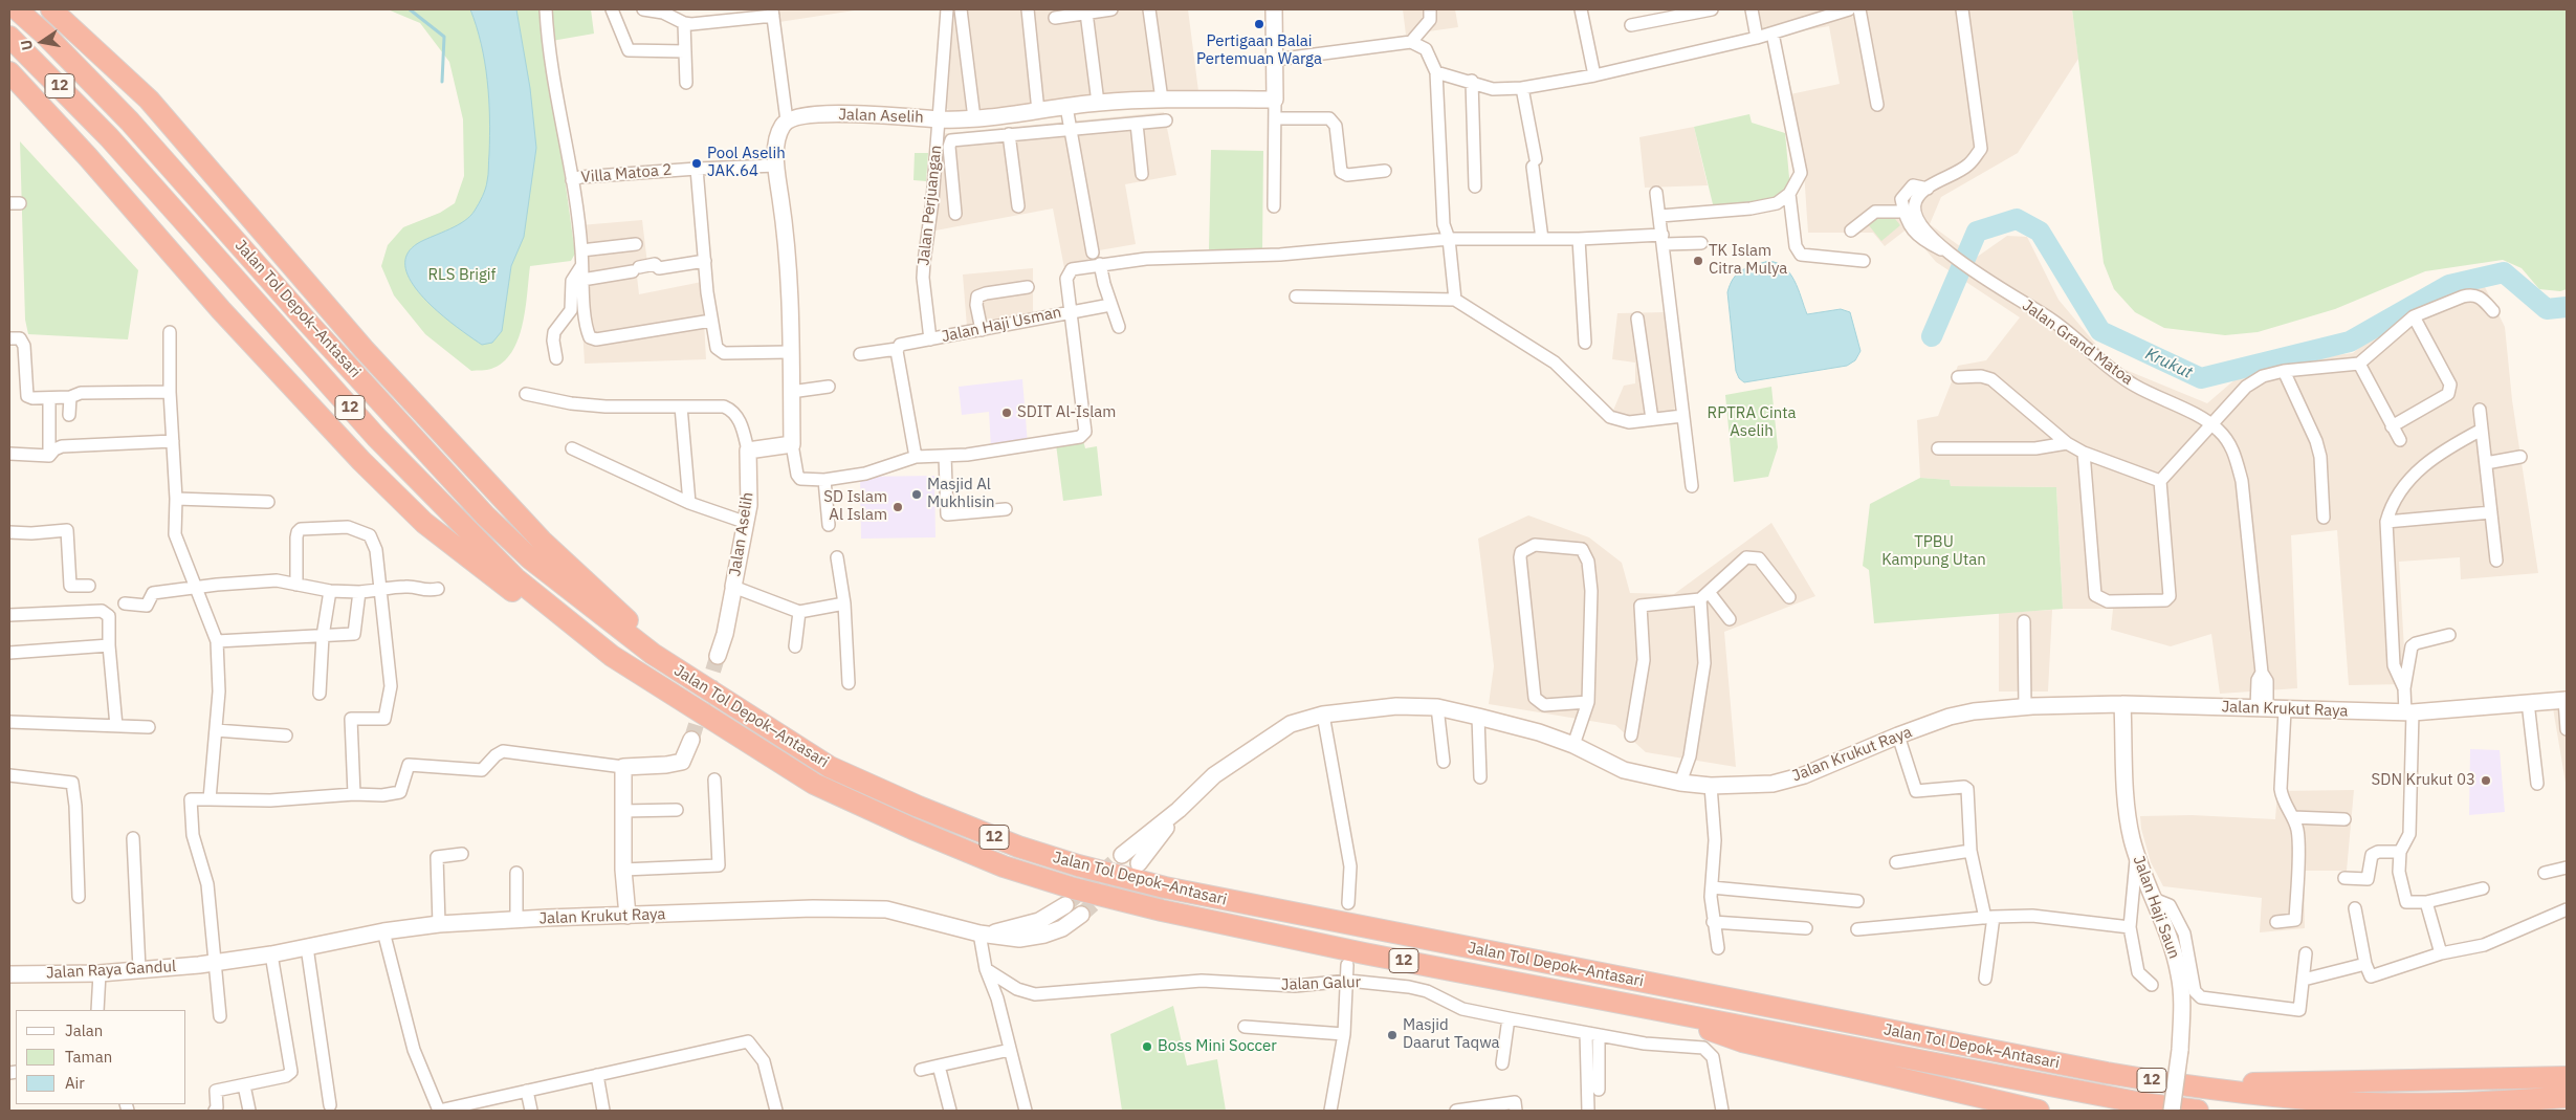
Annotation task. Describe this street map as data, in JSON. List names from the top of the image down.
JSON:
{
  "streets": {
    "highway": ["12", "Jalan Tol Depok–Antasari"],
    "street": [
      "Jalan Aselih",
      "Villa Matoa 2",
      "Jalan Perjuangan",
      "Jalan Haji Usman",
      "Jalan Grand Matoa",
      "Jalan Krukut Raya",
      "Jalan Haji Saun",
      "Jalan Raya Gandul",
      "Jalan Galur"
    ]
  },
  "crossings": [
    ["Jalan Aselih", "Jalan Perjuangan"],
    ["Jalan Perjuangan", "Jalan Haji Usman"],
    ["Jalan Grand Matoa", "Jalan Krukut Raya"],
    ["Jalan Krukut Raya", "Jalan Haji Saun"],
    ["Jalan Krukut Raya", "Jalan Raya Gandul"]
  ],
  "water": ["Krukut"],
  "parks": ["RLS Brigif", "RPTRA Cinta Aselih", "TPBU Kampung Utan"],
  "places": [
    "Pertigaan Balai Pertemuan Warga",
    "Pool Aselih JAK.64",
    "TK Islam Citra Mulya",
    "SDIT Al-Islam",
    "Masjid Al Mukhlisin",
    "SD Islam Al Islam",
    "SDN Krukut 03",
    "Masjid Daarut Taqwa",
    "Boss Mini Soccer"
  ],
  "legend": ["Jalan", "Taman", "Air"],
  "north": "left"
}
